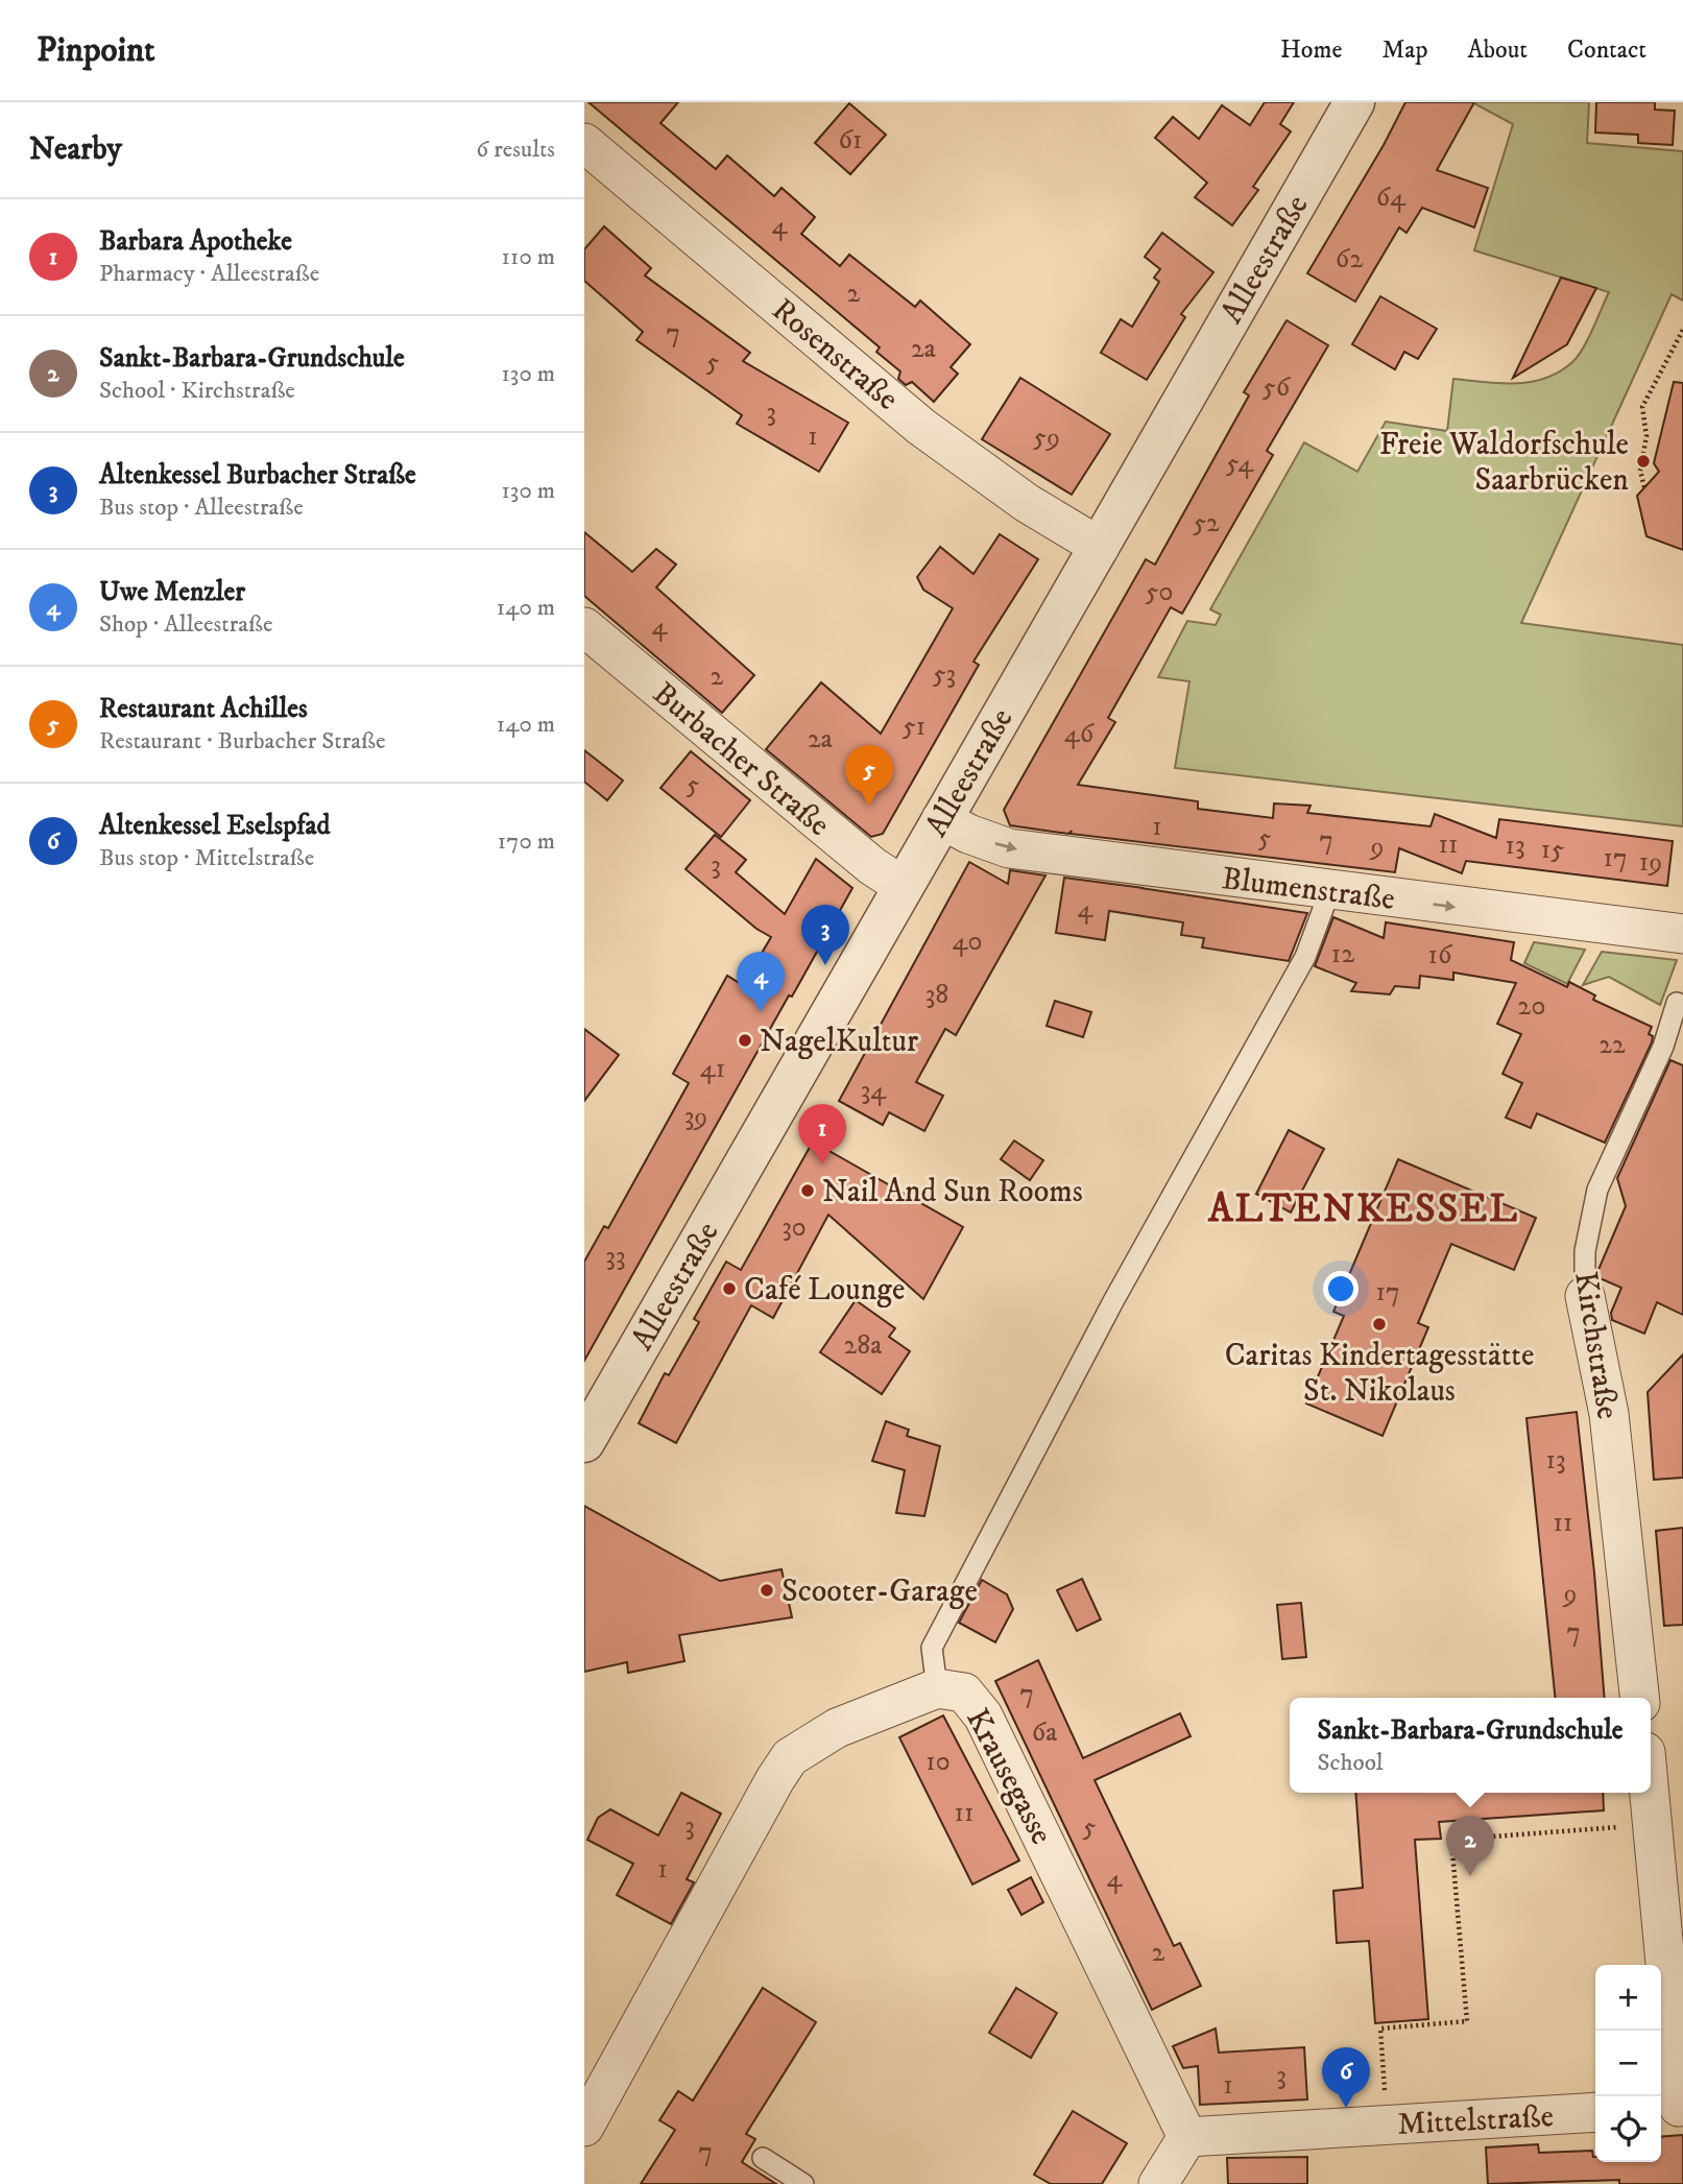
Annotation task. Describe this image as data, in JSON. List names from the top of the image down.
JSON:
{
  "streets": {
    "street": [
      "Alleestraße",
      "Rosenstraße",
      "Burbacher Straße",
      "Blumenstraße",
      "Kirchstraße",
      "Krausegasse",
      "Mittelstraße"
    ]
  },
  "crossings": [
    ["Alleestraße", "Rosenstraße"],
    ["Alleestraße", "Burbacher Straße"],
    ["Alleestraße", "Blumenstraße"],
    ["Krausegasse", "Mittelstraße"]
  ],
  "one_way": ["Blumenstraße"],
  "districts": ["ALTENKESSEL"],
  "places": [
    "Freie Waldorfschule Saarbrücken",
    "NagelKultur",
    "Nail And Sun Rooms",
    "Café Lounge",
    "Caritas Kindertagesstätte St. Nikolaus",
    "Scooter-Garage"
  ],
  "house_numbers": [
    "61",
    "64",
    "4",
    "62",
    "2",
    "7",
    "2a",
    "5",
    "56",
    "3",
    "1",
    "59",
    "54",
    "52",
    "50",
    "4",
    "53",
    "2",
    "51",
    "46",
    "2a",
    "5",
    "1",
    "5",
    "7",
    "11",
    "13",
    "9",
    "15",
    "17",
    "19",
    "3",
    "4",
    "40",
    "12",
    "16",
    "38",
    "20",
    "22",
    "41",
    "34",
    "39",
    "30",
    "33",
    "17",
    "28a",
    "13",
    "11",
    "9",
    "7",
    "7",
    "6a",
    "10",
    "11",
    "3",
    "5",
    "1",
    "4",
    "2",
    "3",
    "1",
    "7"
  ],
  "page": {
    "header": "Pinpoint",
    "nav": [
      "Home",
      "Map",
      "About",
      "Contact"
    ],
    "heading": ["Nearby", "6 results"],
    "list": [
      {
        "mark": "1",
        "name": "Barbara Apotheke",
        "note": "Pharmacy · Alleestraße",
        "value": "110 m"
      },
      {
        "mark": "2",
        "name": "Sankt-Barbara-Grundschule",
        "note": "School · Kirchstraße",
        "value": "130 m"
      },
      {
        "mark": "3",
        "name": "Altenkessel Burbacher Straße",
        "note": "Bus stop · Alleestraße",
        "value": "130 m"
      },
      {
        "mark": "4",
        "name": "Uwe Menzler",
        "note": "Shop · Alleestraße",
        "value": "140 m"
      },
      {
        "mark": "5",
        "name": "Restaurant Achilles",
        "note": "Restaurant · Burbacher Straße",
        "value": "140 m"
      },
      {
        "mark": "6",
        "name": "Altenkessel Eselspfad",
        "note": "Bus stop · Mittelstraße",
        "value": "170 m"
      }
    ],
    "pins": [
      "5",
      "3",
      "4",
      "1",
      "2",
      "6"
    ],
    "popup": ["Sankt-Barbara-Grundschule", "School"],
    "map_buttons": ["+", "−"]
  }
}
